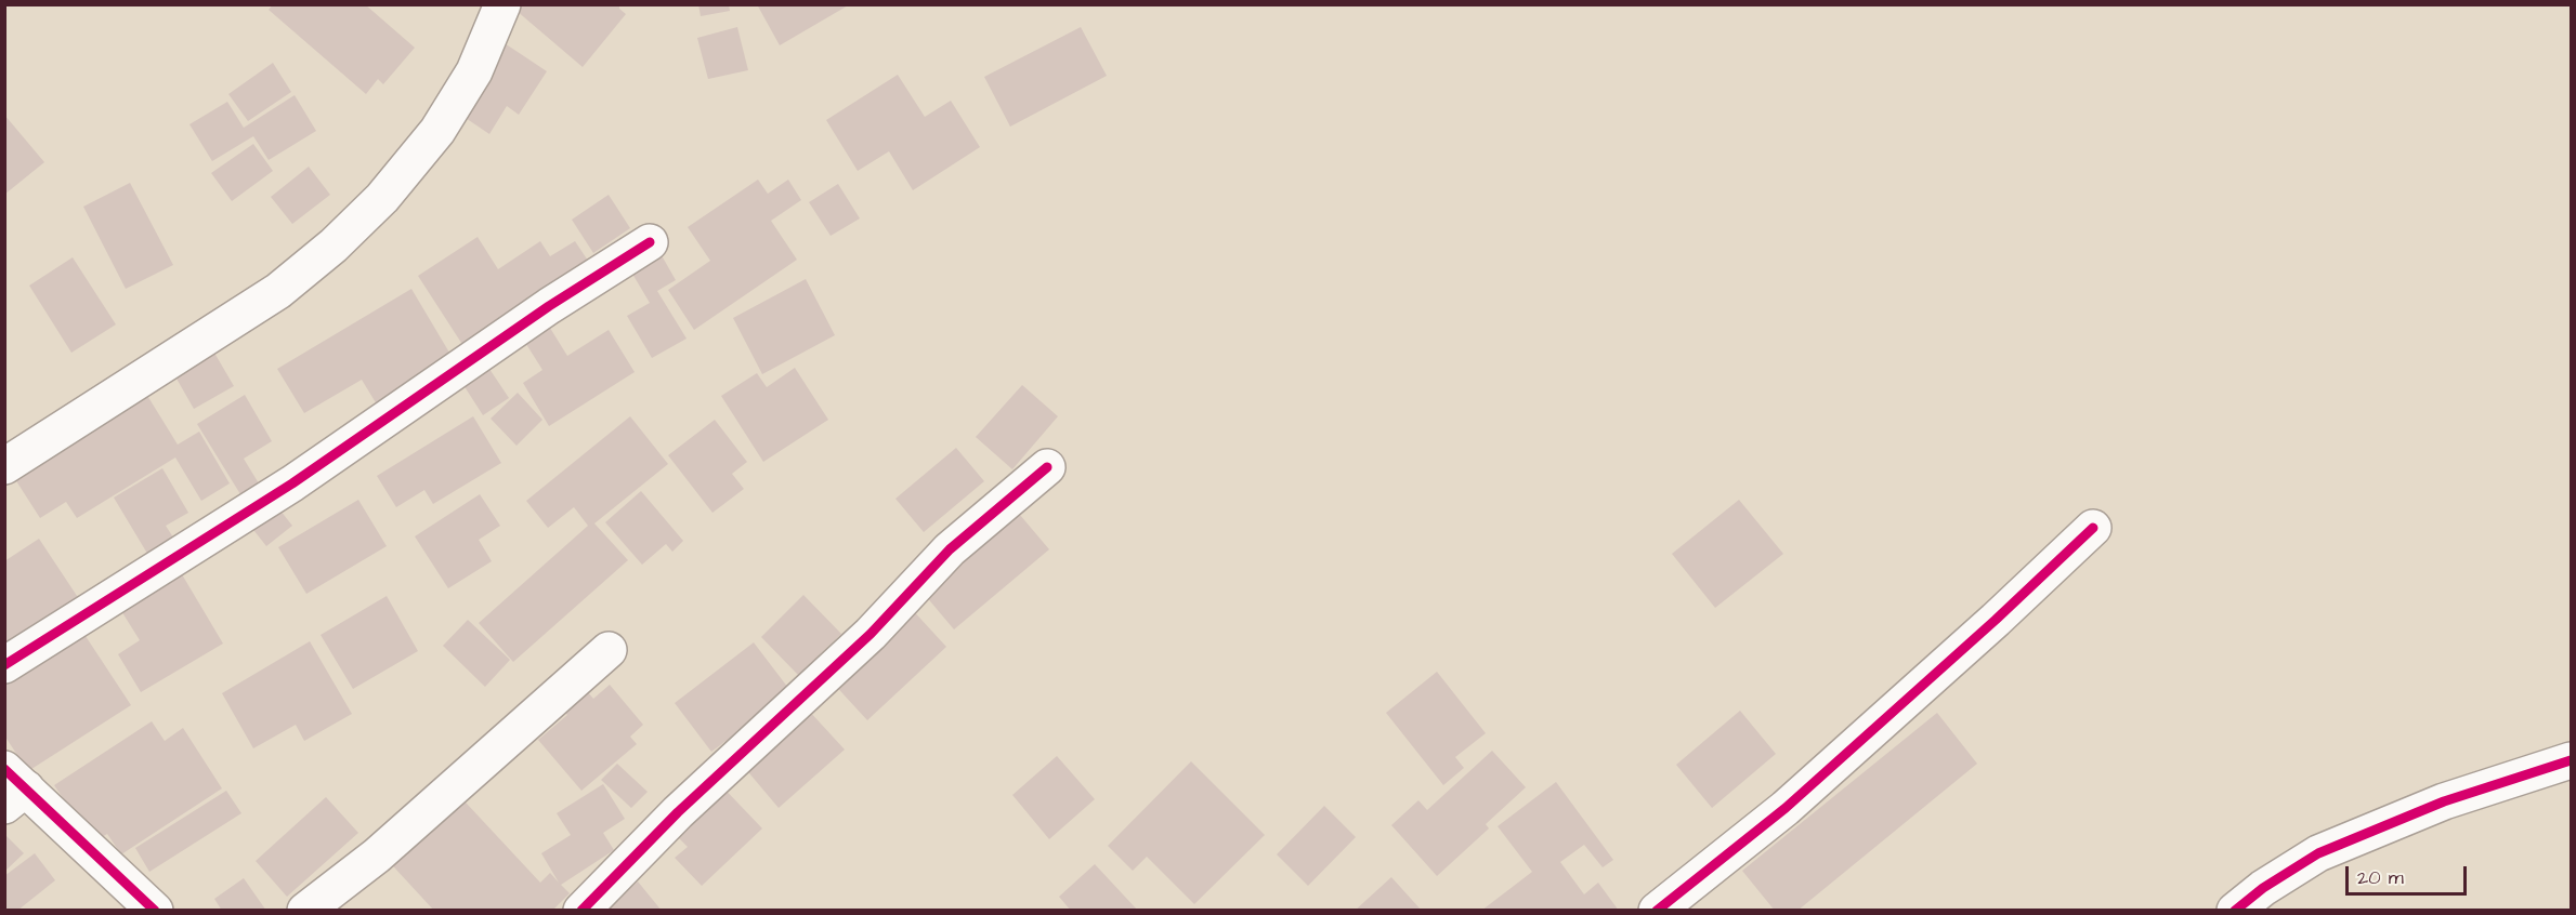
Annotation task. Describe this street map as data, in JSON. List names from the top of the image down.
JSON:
{
  "scale_bar": "20 m"
}
